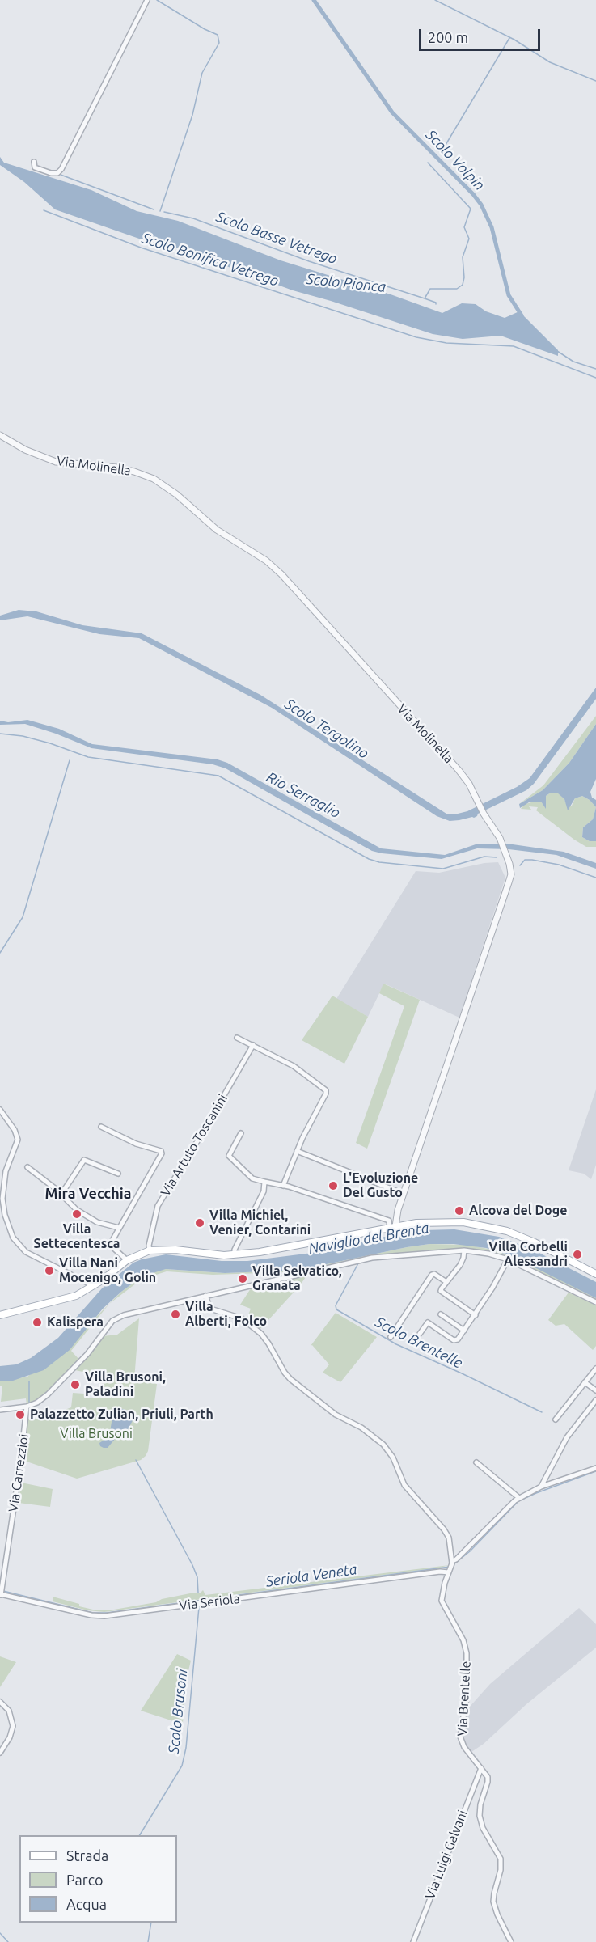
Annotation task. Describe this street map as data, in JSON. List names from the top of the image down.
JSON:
{
  "streets": {
    "street": [
      "Via Molinella",
      "Via Artuto Toscanini",
      "Via Carrezzioi",
      "Via Seriola",
      "Via Brentelle",
      "Via Luigi Galvani"
    ]
  },
  "crossings": [
    ["Via Carrezzioi", "Via Seriola"],
    ["Via Seriola", "Via Brentelle"],
    ["Via Brentelle", "Via Luigi Galvani"]
  ],
  "districts": ["Mira Vecchia"],
  "water": [
    "Scolo Volpin",
    "Scolo Basse Vetrego",
    "Scolo Bonifica Vetrego",
    "Scolo Pionca",
    "Scolo Tergolino",
    "Rio Serraglio",
    "Naviglio del Brenta",
    "Scolo Brentelle",
    "Seriola Veneta",
    "Scolo Brusoni"
  ],
  "parks": ["Villa Brusoni"],
  "places": [
    "L'Evoluzione Del Gusto",
    "Alcova del Doge",
    "Villa Settecentesca",
    "Villa Michiel, Venier, Contarini",
    "Villa Corbelli Alessandri",
    "Villa Nani Mocenigo, Golin",
    "Villa Selvatico, Granata",
    "Villa Alberti, Folco",
    "Kalispera",
    "Villa Brusoni, Paladini",
    "Palazzetto Zulian, Priuli, Parth"
  ],
  "legend": ["Strada", "Parco", "Acqua"],
  "scale_bar": "200 m"
}
